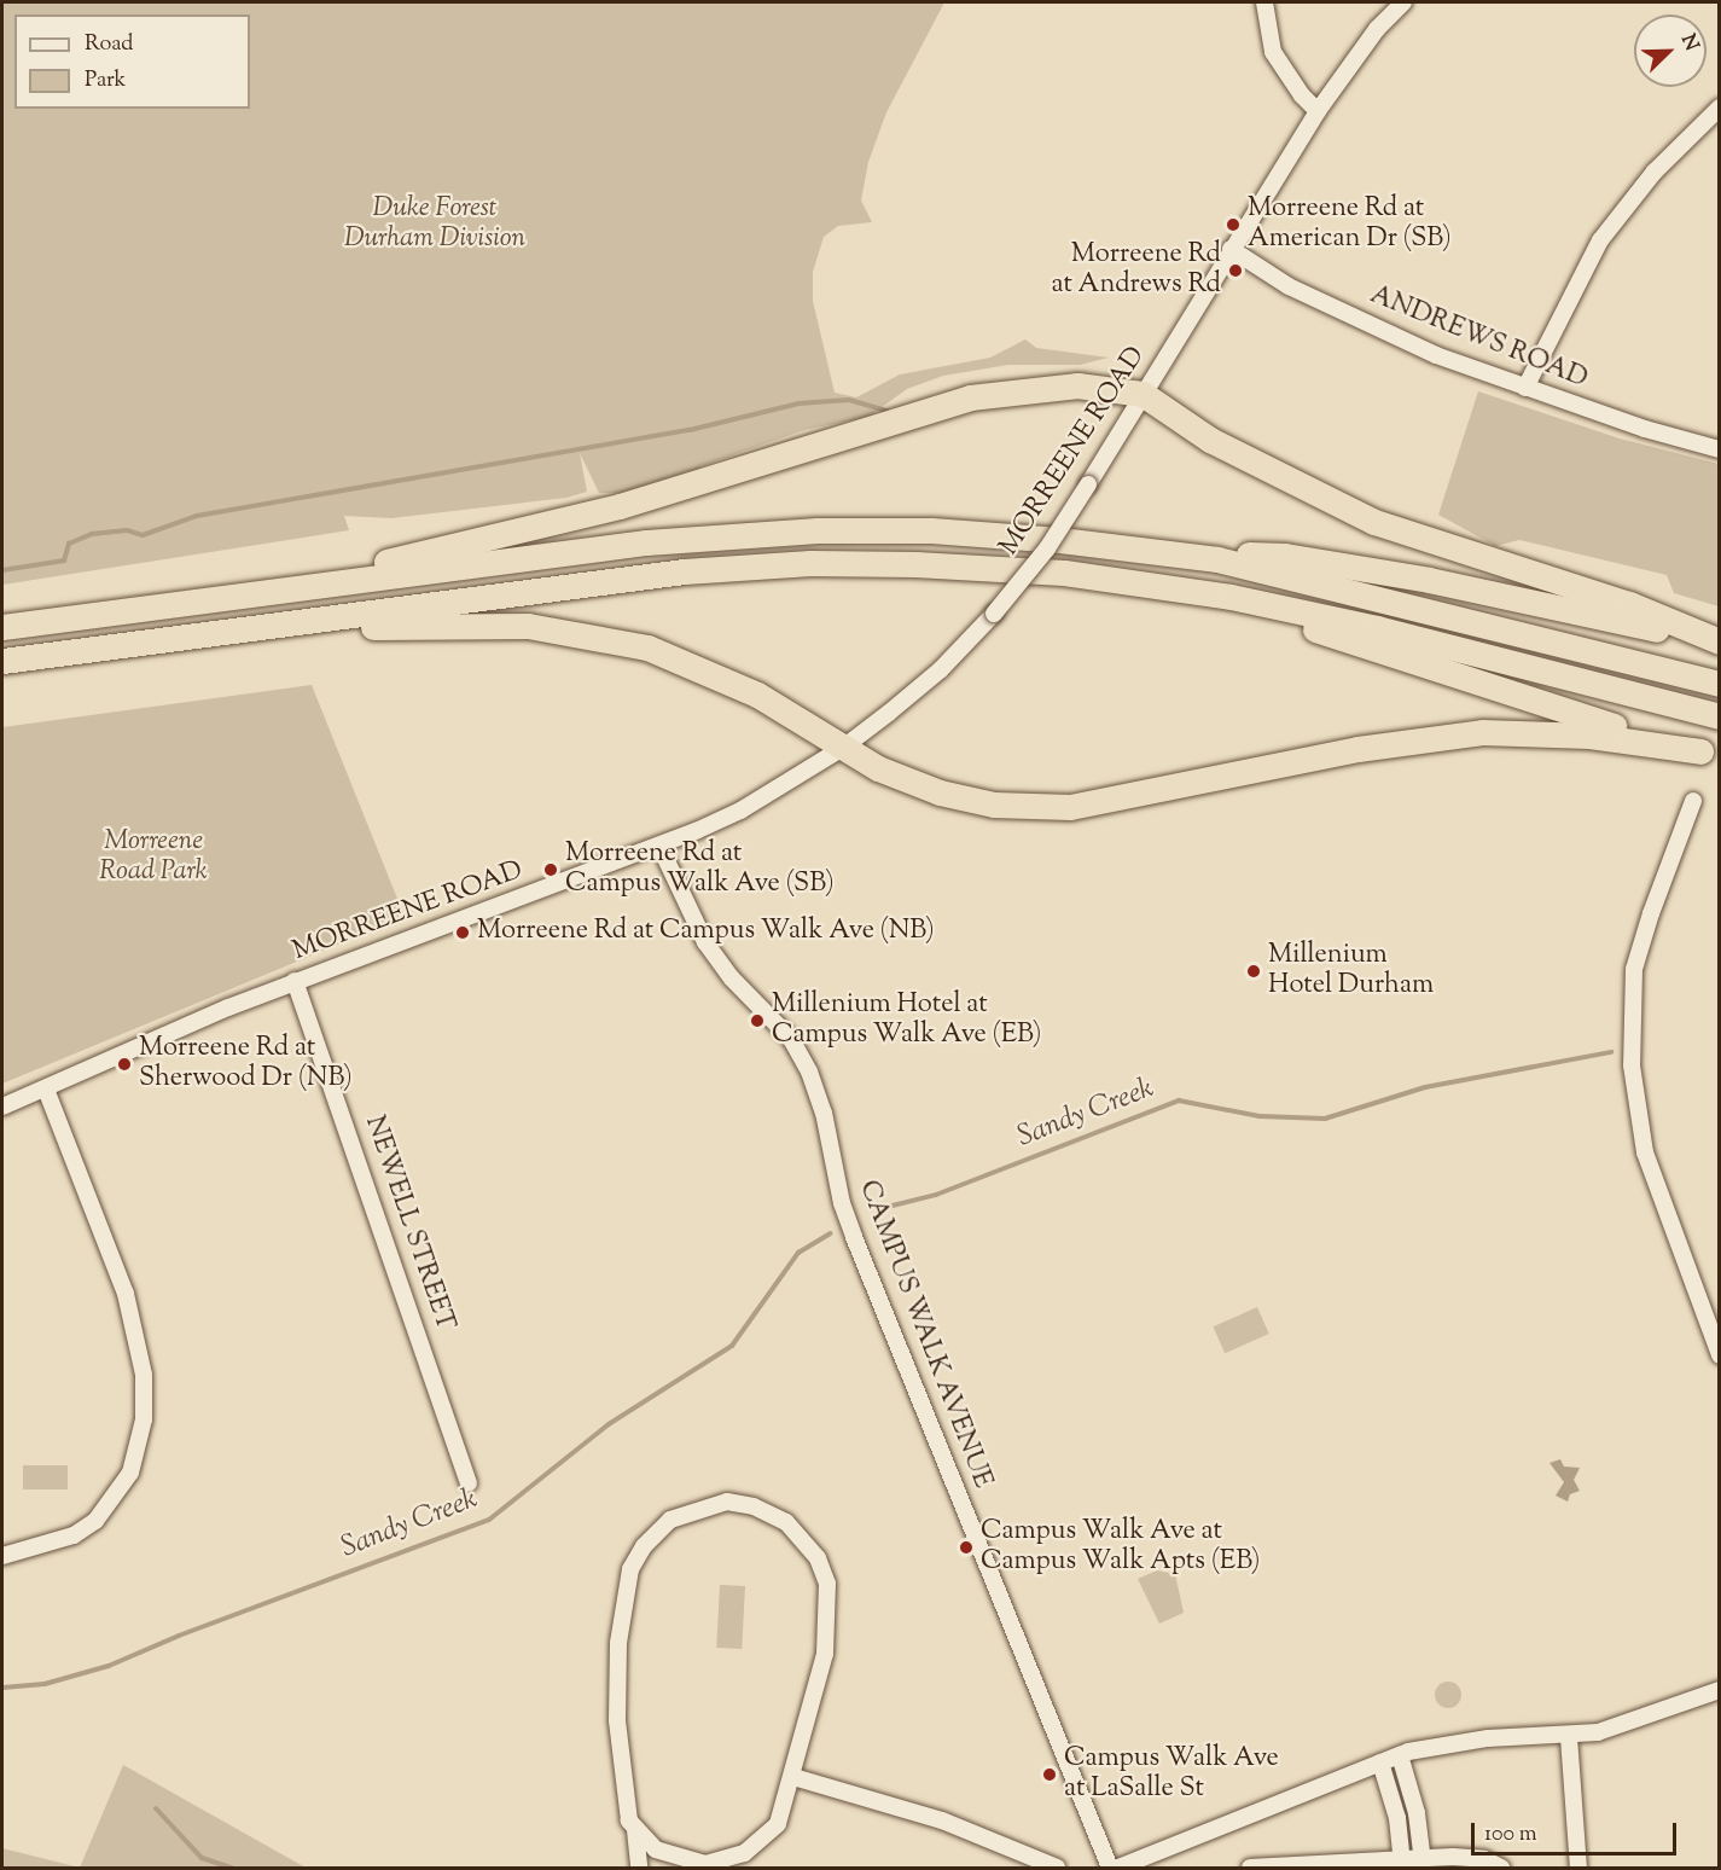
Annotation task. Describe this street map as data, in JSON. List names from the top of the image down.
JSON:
{
  "streets": {
    "street": [
      "ANDREWS ROAD",
      "MORREENE ROAD",
      "NEWELL STREET",
      "CAMPUS WALK AVENUE"
    ]
  },
  "crossings": [
    ["ANDREWS ROAD", "MORREENE ROAD"],
    ["MORREENE ROAD", "NEWELL STREET"],
    ["MORREENE ROAD", "CAMPUS WALK AVENUE"]
  ],
  "water": ["Sandy Creek"],
  "parks": ["Duke Forest Durham Division", "Morreene Road Park"],
  "places": [
    "Morreene Rd at American Dr (SB)",
    "Morreene Rd at Andrews Rd",
    "Morreene Rd at Campus Walk Ave (SB)",
    "Morreene Rd at Campus Walk Ave (NB)",
    "Millenium Hotel Durham",
    "Millenium Hotel at Campus Walk Ave (EB)",
    "Morreene Rd at Sherwood Dr (NB)",
    "Campus Walk Ave at Campus Walk Apts (EB)",
    "Campus Walk Ave at LaSalle St"
  ],
  "legend": ["Road", "Park"],
  "scale_bar": "100 m",
  "north": "top right"
}
